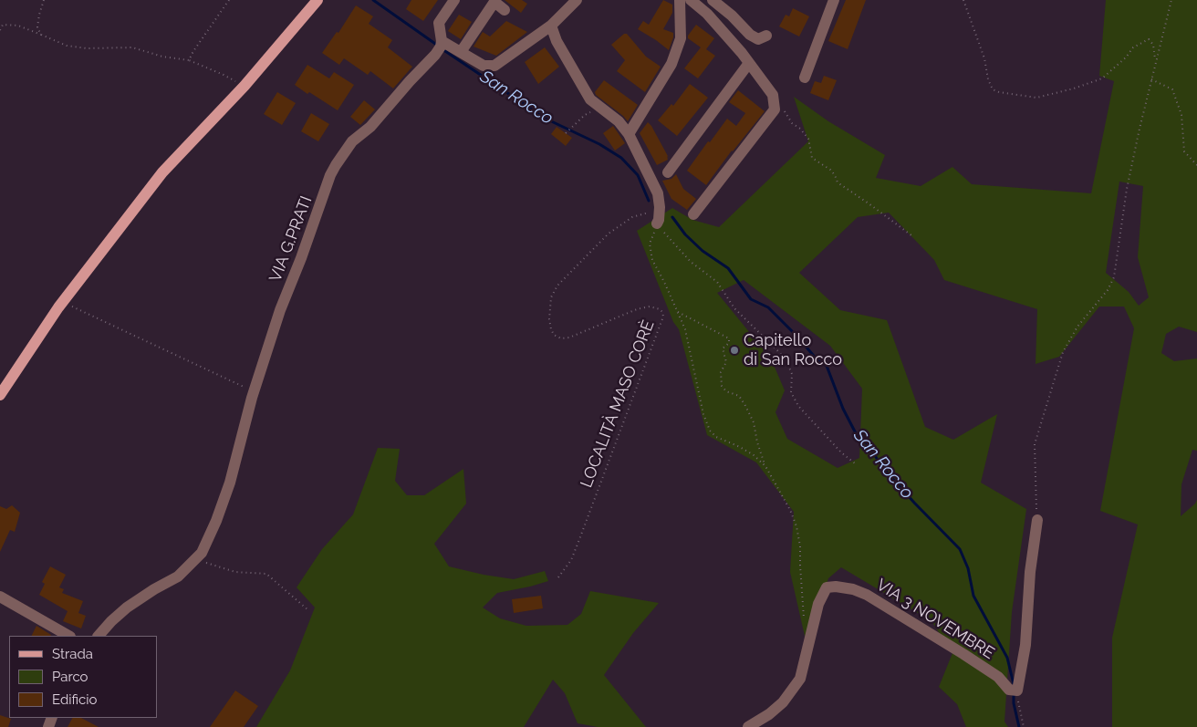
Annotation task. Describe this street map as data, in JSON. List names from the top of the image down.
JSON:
{
  "streets": {
    "street": ["VIA G.PRATI", "VIA 3 NOVEMBRE"],
    "path": ["LOCALITÀ MASO CORÈ"]
  },
  "water": ["San Rocco"],
  "places": ["Capitello di San Rocco"],
  "legend": ["Strada", "Parco", "Edificio"]
}
